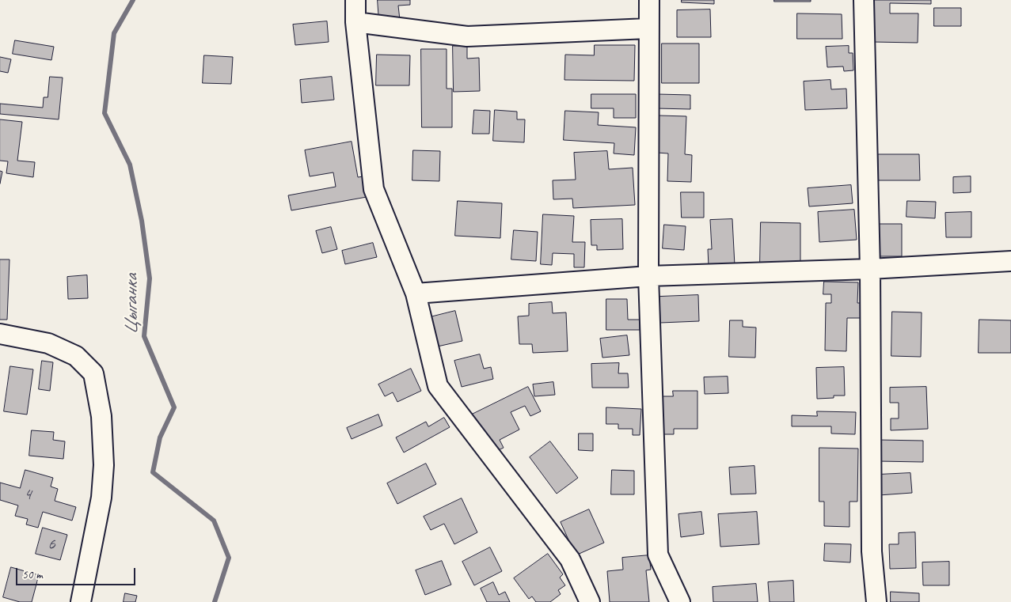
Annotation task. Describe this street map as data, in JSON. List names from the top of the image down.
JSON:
{
  "water": ["Цыганка"],
  "house_numbers": ["4", "6"],
  "scale_bar": "50 m"
}
